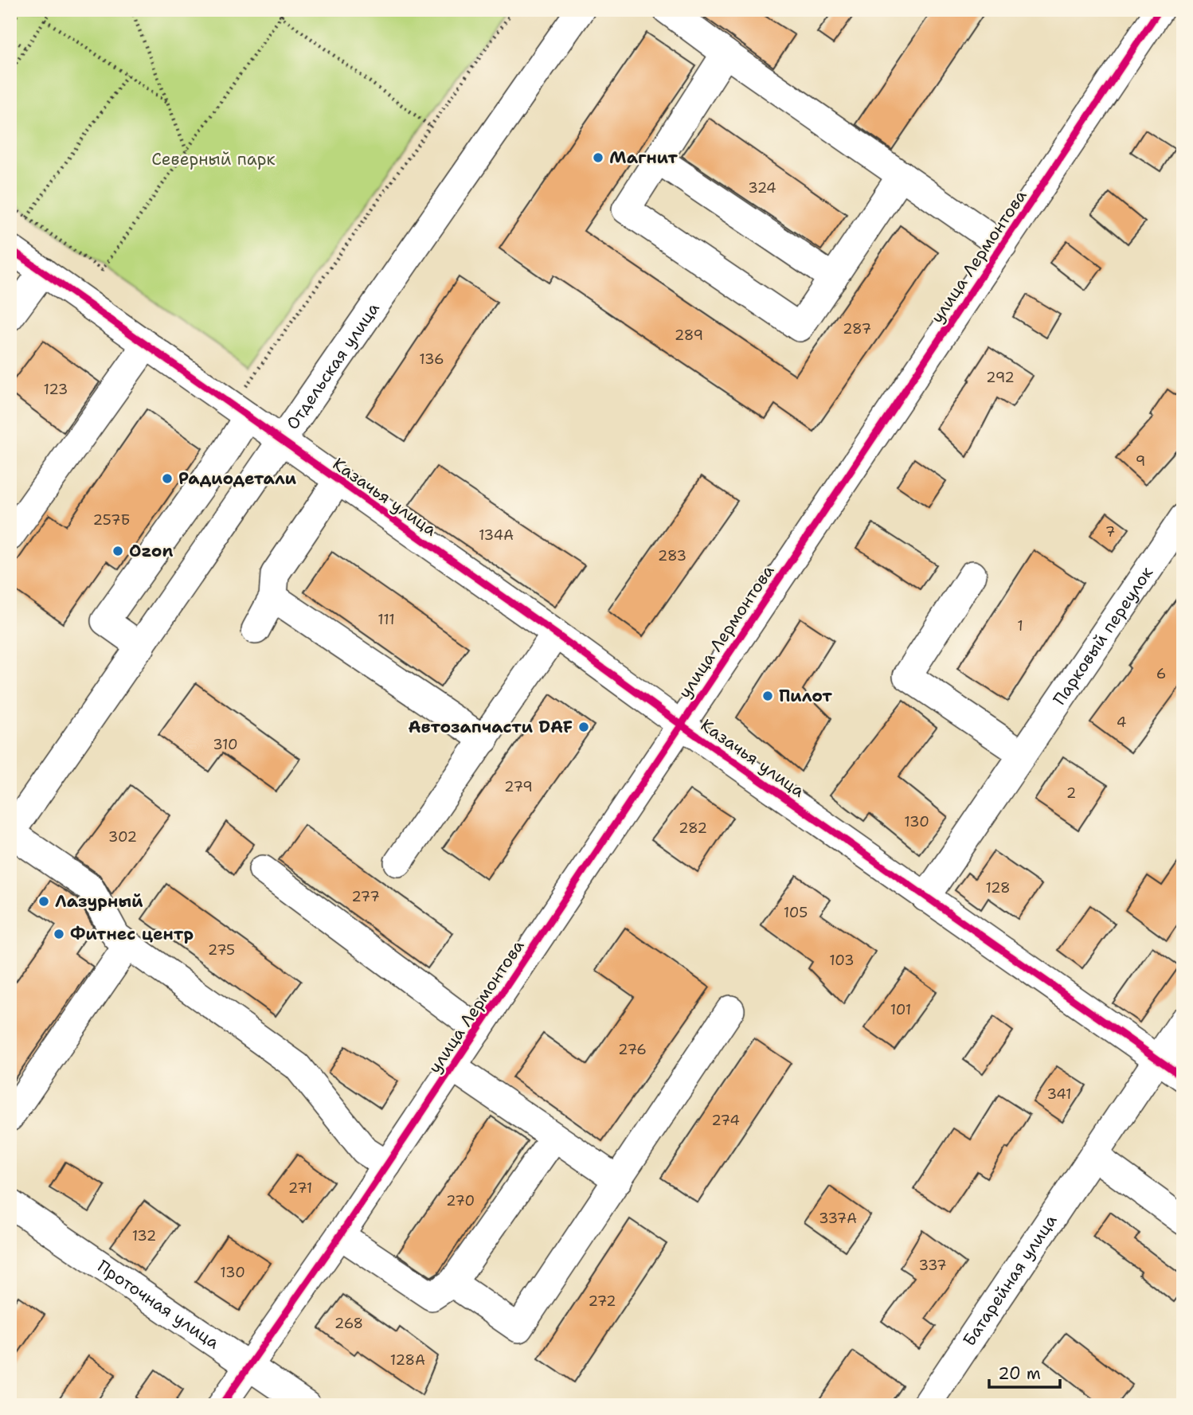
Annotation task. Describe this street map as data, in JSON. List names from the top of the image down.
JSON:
{
  "streets": {
    "street": [
      "улица Лермонтова",
      "Отдельская улица",
      "Казачья улица",
      "Парковый переулок",
      "Батарейная улица",
      "Проточная улица"
    ]
  },
  "crossings": [
    ["улица Лермонтова", "Казачья улица"],
    ["улица Лермонтова", "Проточная улица"],
    ["Отдельская улица", "Казачья улица"],
    ["Казачья улица", "Парковый переулок"],
    ["Казачья улица", "Батарейная улица"]
  ],
  "parks": ["Северный парк"],
  "places": [
    "Магнит",
    "Радиодетали",
    "Ozon",
    "Пилот",
    "Автозапчасти DAF",
    "Лазурный",
    "Фитнес центр"
  ],
  "house_numbers": [
    "324",
    "287",
    "289",
    "136",
    "292",
    "123",
    "9",
    "257Б",
    "7",
    "134А",
    "283",
    "111",
    "1",
    "6",
    "4",
    "310",
    "279",
    "2",
    "130",
    "282",
    "302",
    "128",
    "277",
    "105",
    "275",
    "103",
    "101",
    "276",
    "341",
    "274",
    "271",
    "270",
    "337А",
    "132",
    "337",
    "130",
    "272",
    "268",
    "128А"
  ],
  "scale_bar": "20 m"
}
